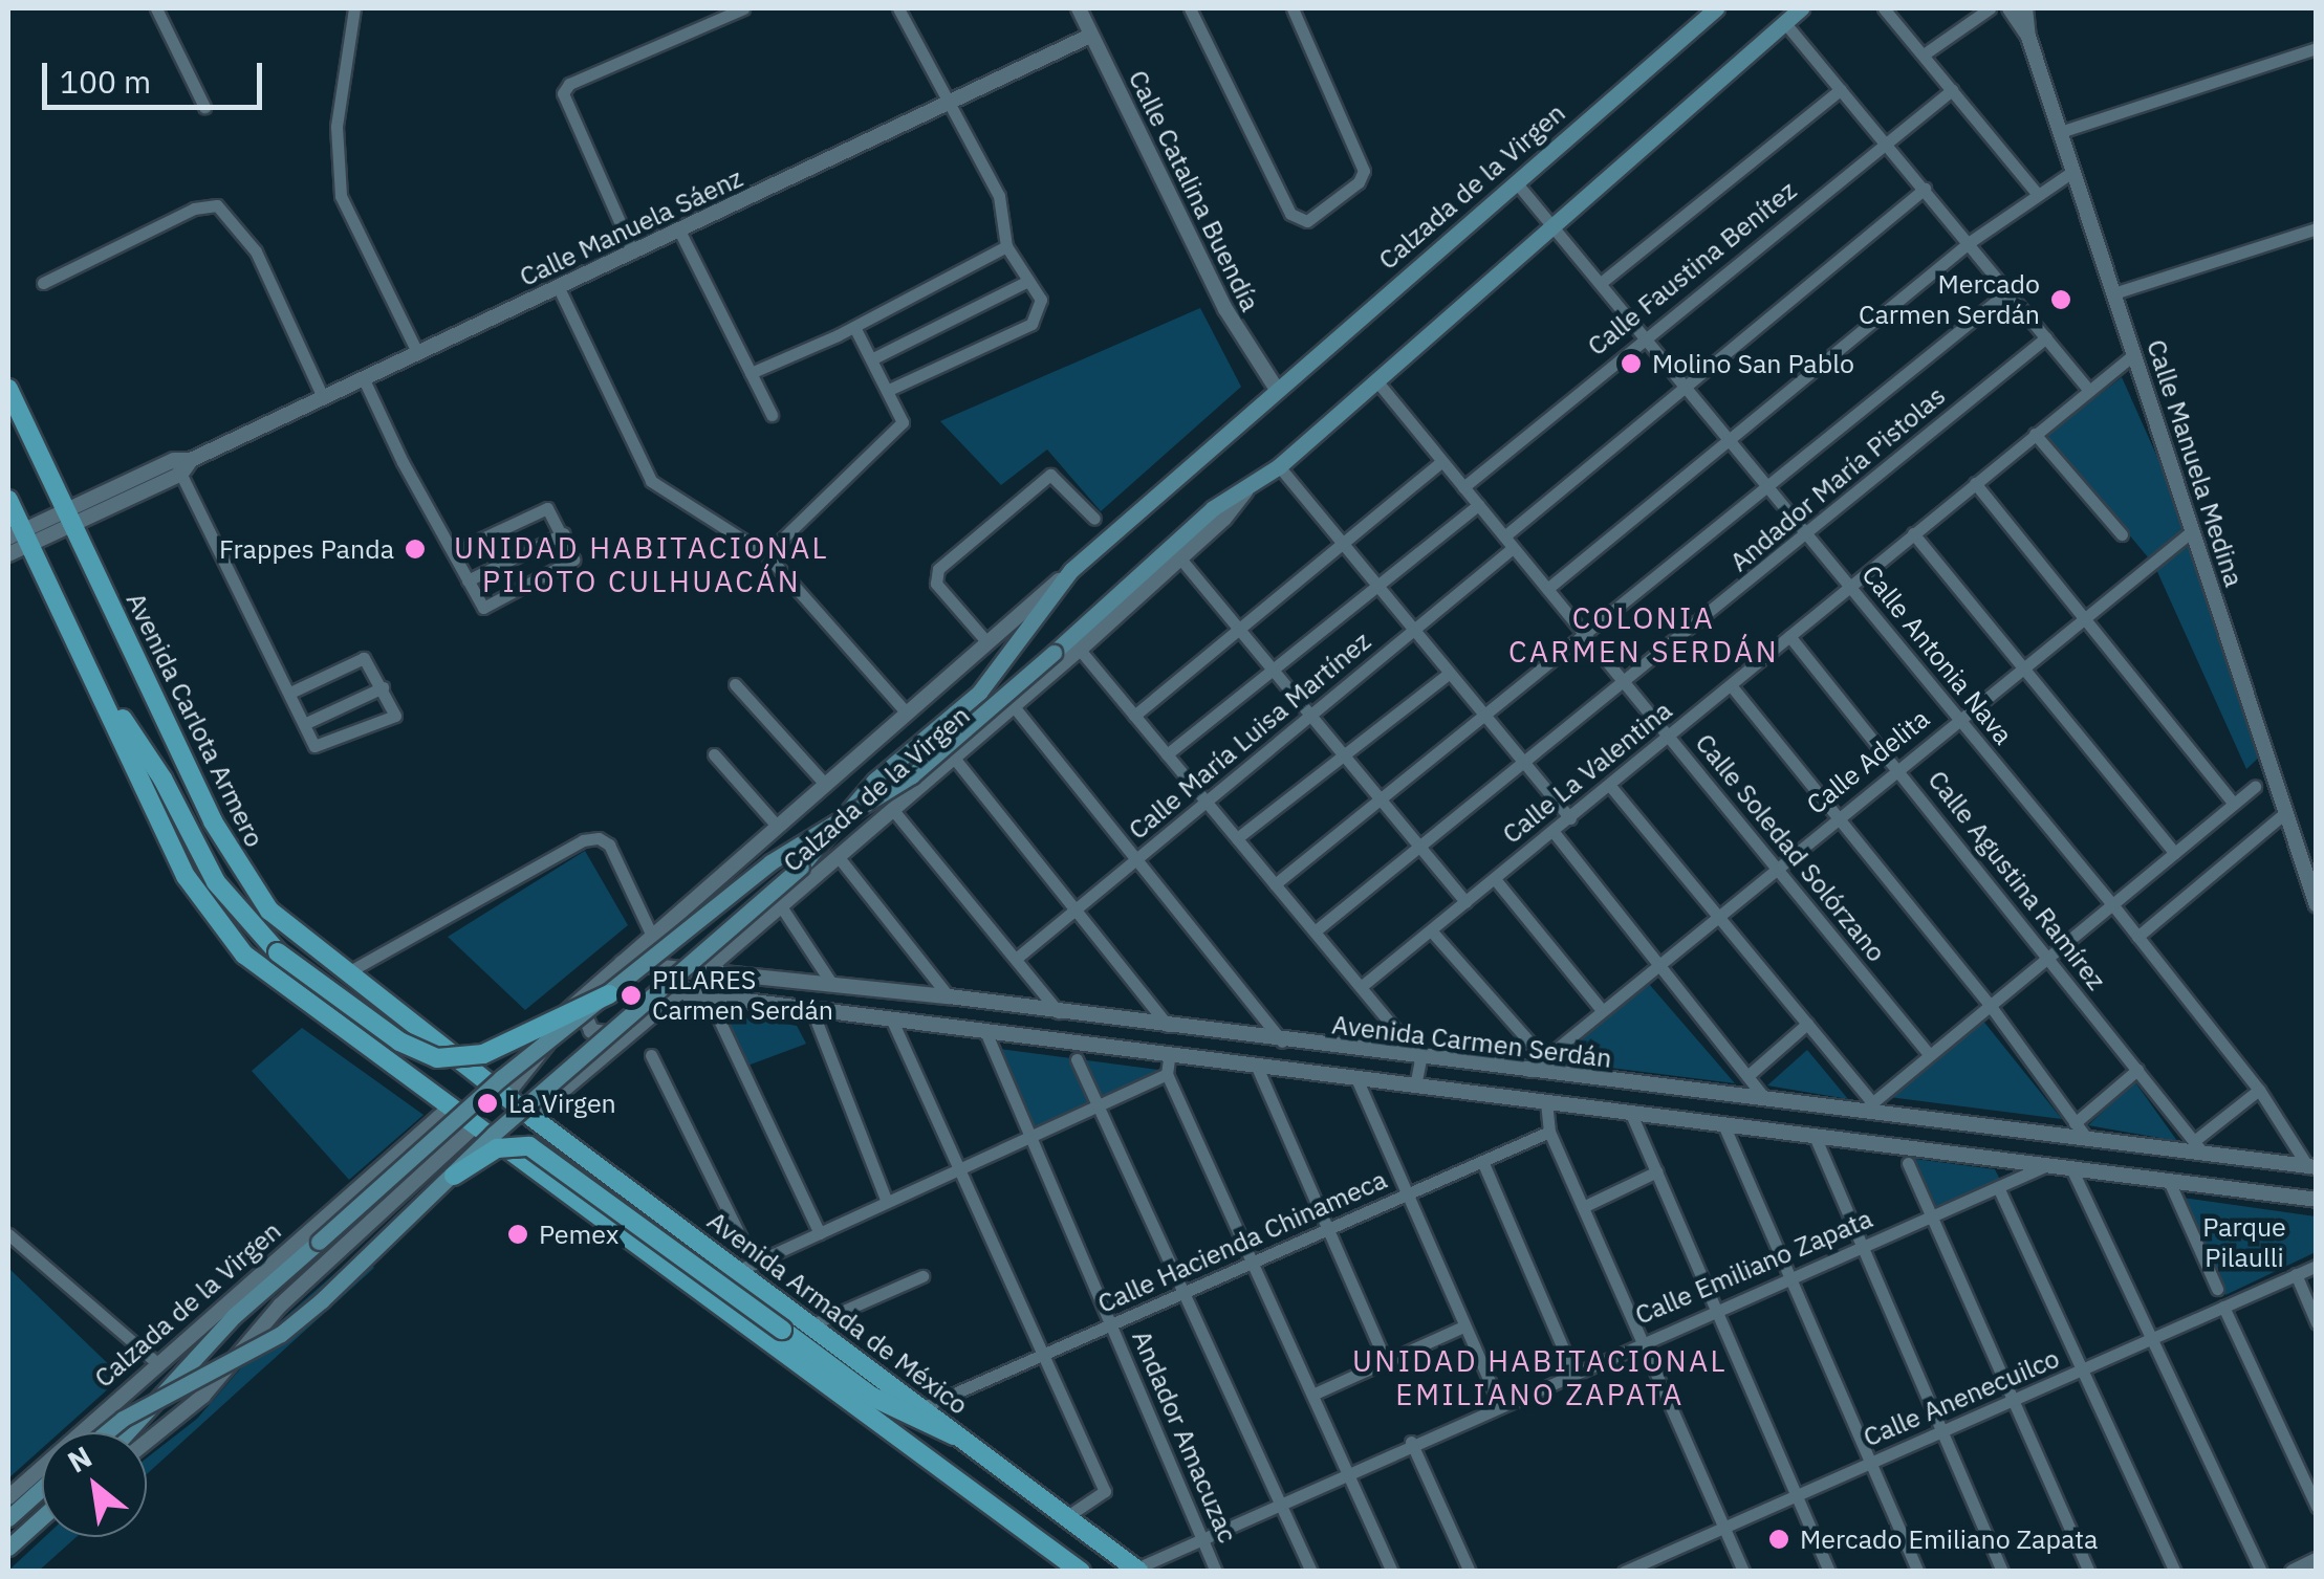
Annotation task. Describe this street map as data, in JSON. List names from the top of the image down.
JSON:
{
  "streets": {
    "main road": ["Calzada de la Virgen", "Avenida Carlota Armero", "Avenida Armada de México"],
    "street": [
      "Calle Catalina Buendía",
      "Calle Manuela Sáenz",
      "Calle Faustina Benítez",
      "Calle Manuela Medina",
      "Andador María Pistolas",
      "Calle Antonia Nava",
      "Calle María Luisa Martínez",
      "Calle Adelita",
      "Calle La Valentina",
      "Calle Soledad Solórzano",
      "Calle Agustina Ramírez",
      "Avenida Carmen Serdán",
      "Calle Hacienda Chinameca",
      "Calle Emiliano Zapata",
      "Calle Anenecuilco",
      "Andador Amacuzac"
    ]
  },
  "crossings": [
    ["Calzada de la Virgen", "Calle Catalina Buendía"],
    ["Calzada de la Virgen", "Calle Antonia Nava"],
    ["Calzada de la Virgen", "Avenida Carlota Armero"],
    ["Calzada de la Virgen", "Calle Soledad Solórzano"],
    ["Calzada de la Virgen", "Avenida Carmen Serdán"],
    ["Calzada de la Virgen", "Avenida Armada de México"],
    ["Calle Catalina Buendía", "Calle Manuela Sáenz"],
    ["Calle Manuela Sáenz", "Avenida Carlota Armero"],
    ["Calle Faustina Benítez", "Calle Antonia Nava"],
    ["Calle Faustina Benítez", "Calle Soledad Solórzano"],
    ["Calle Manuela Medina", "Calle Adelita"],
    ["Calle Manuela Medina", "Calle La Valentina"],
    ["Andador María Pistolas", "Calle Antonia Nava"],
    ["Andador María Pistolas", "Calle Soledad Solórzano"],
    ["Calle Antonia Nava", "Calle María Luisa Martínez"],
    ["Calle Antonia Nava", "Calle Adelita"],
    ["Calle Antonia Nava", "Calle La Valentina"],
    ["Calle Antonia Nava", "Avenida Carmen Serdán"],
    ["Avenida Carlota Armero", "Avenida Armada de México"],
    ["Calle María Luisa Martínez", "Calle Soledad Solórzano"],
    ["Calle Adelita", "Calle Soledad Solórzano"],
    ["Calle Adelita", "Calle Agustina Ramírez"],
    ["Calle Adelita", "Avenida Carmen Serdán"],
    ["Calle La Valentina", "Calle Soledad Solórzano"],
    ["Calle La Valentina", "Calle Agustina Ramírez"],
    ["Calle Agustina Ramírez", "Avenida Carmen Serdán"],
    ["Avenida Carmen Serdán", "Calle Emiliano Zapata"],
    ["Avenida Carmen Serdán", "Andador Amacuzac"],
    ["Calle Hacienda Chinameca", "Avenida Armada de México"],
    ["Calle Hacienda Chinameca", "Andador Amacuzac"],
    ["Calle Emiliano Zapata", "Avenida Armada de México"],
    ["Calle Emiliano Zapata", "Andador Amacuzac"]
  ],
  "districts": ["UNIDAD HABITACIONAL PILOTO CULHUACÁN", "COLONIA CARMEN SERDÁN", "UNIDAD HABITACIONAL EMILIANO ZAPATA"],
  "parks": ["Parque Pilaulli"],
  "places": [
    "Mercado Carmen Serdán",
    "Molino San Pablo",
    "Frappes Panda",
    "PILARES Carmen Serdán",
    "La Virgen",
    "Pemex",
    "Mercado Emiliano Zapata"
  ],
  "scale_bar": "100 m",
  "north": "top left"
}
